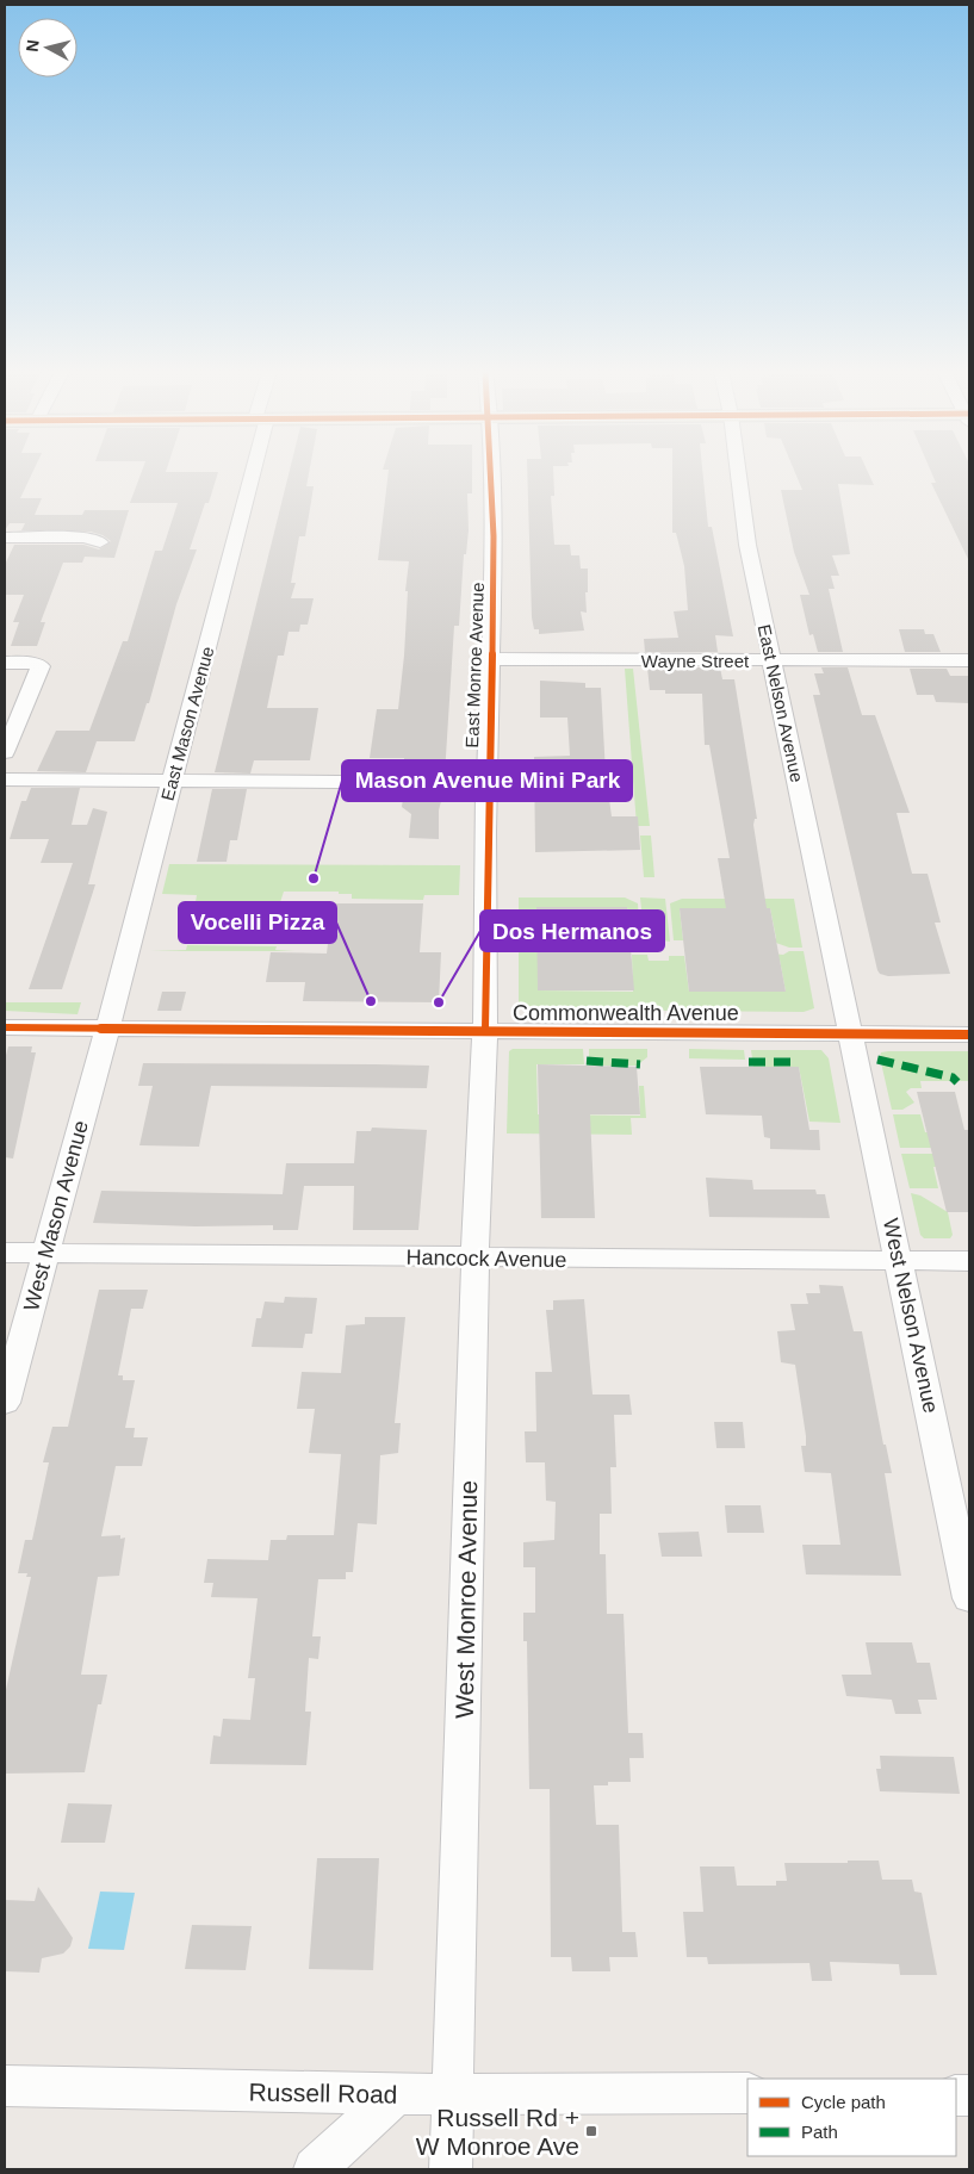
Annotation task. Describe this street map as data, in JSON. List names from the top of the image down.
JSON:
{
  "streets": {
    "street": [
      "Wayne Street",
      "East Monroe Avenue",
      "East Nelson Avenue",
      "East Mason Avenue",
      "Commonwealth Avenue",
      "West Mason Avenue",
      "Hancock Avenue",
      "West Nelson Avenue",
      "West Monroe Avenue",
      "Russell Road"
    ]
  },
  "crossings": [
    ["Wayne Street", "East Monroe Avenue"],
    ["Wayne Street", "East Nelson Avenue"],
    ["East Monroe Avenue", "Commonwealth Avenue"],
    ["East Monroe Avenue", "West Monroe Avenue"],
    ["East Nelson Avenue", "Commonwealth Avenue"],
    ["East Nelson Avenue", "West Nelson Avenue"],
    ["East Mason Avenue", "Commonwealth Avenue"],
    ["East Mason Avenue", "West Mason Avenue"],
    ["Commonwealth Avenue", "West Mason Avenue"],
    ["Commonwealth Avenue", "West Nelson Avenue"],
    ["Commonwealth Avenue", "West Monroe Avenue"],
    ["West Mason Avenue", "Hancock Avenue"],
    ["Hancock Avenue", "West Nelson Avenue"],
    ["Hancock Avenue", "West Monroe Avenue"],
    ["West Monroe Avenue", "Russell Road"]
  ],
  "places": {
    "other": ["Mason Avenue Mini Park", "Vocelli Pizza", "Dos Hermanos"],
    "transit": ["Russell Rd + W Monroe Ave"]
  },
  "legend": ["Cycle path", "Path"],
  "north": "left"
}
